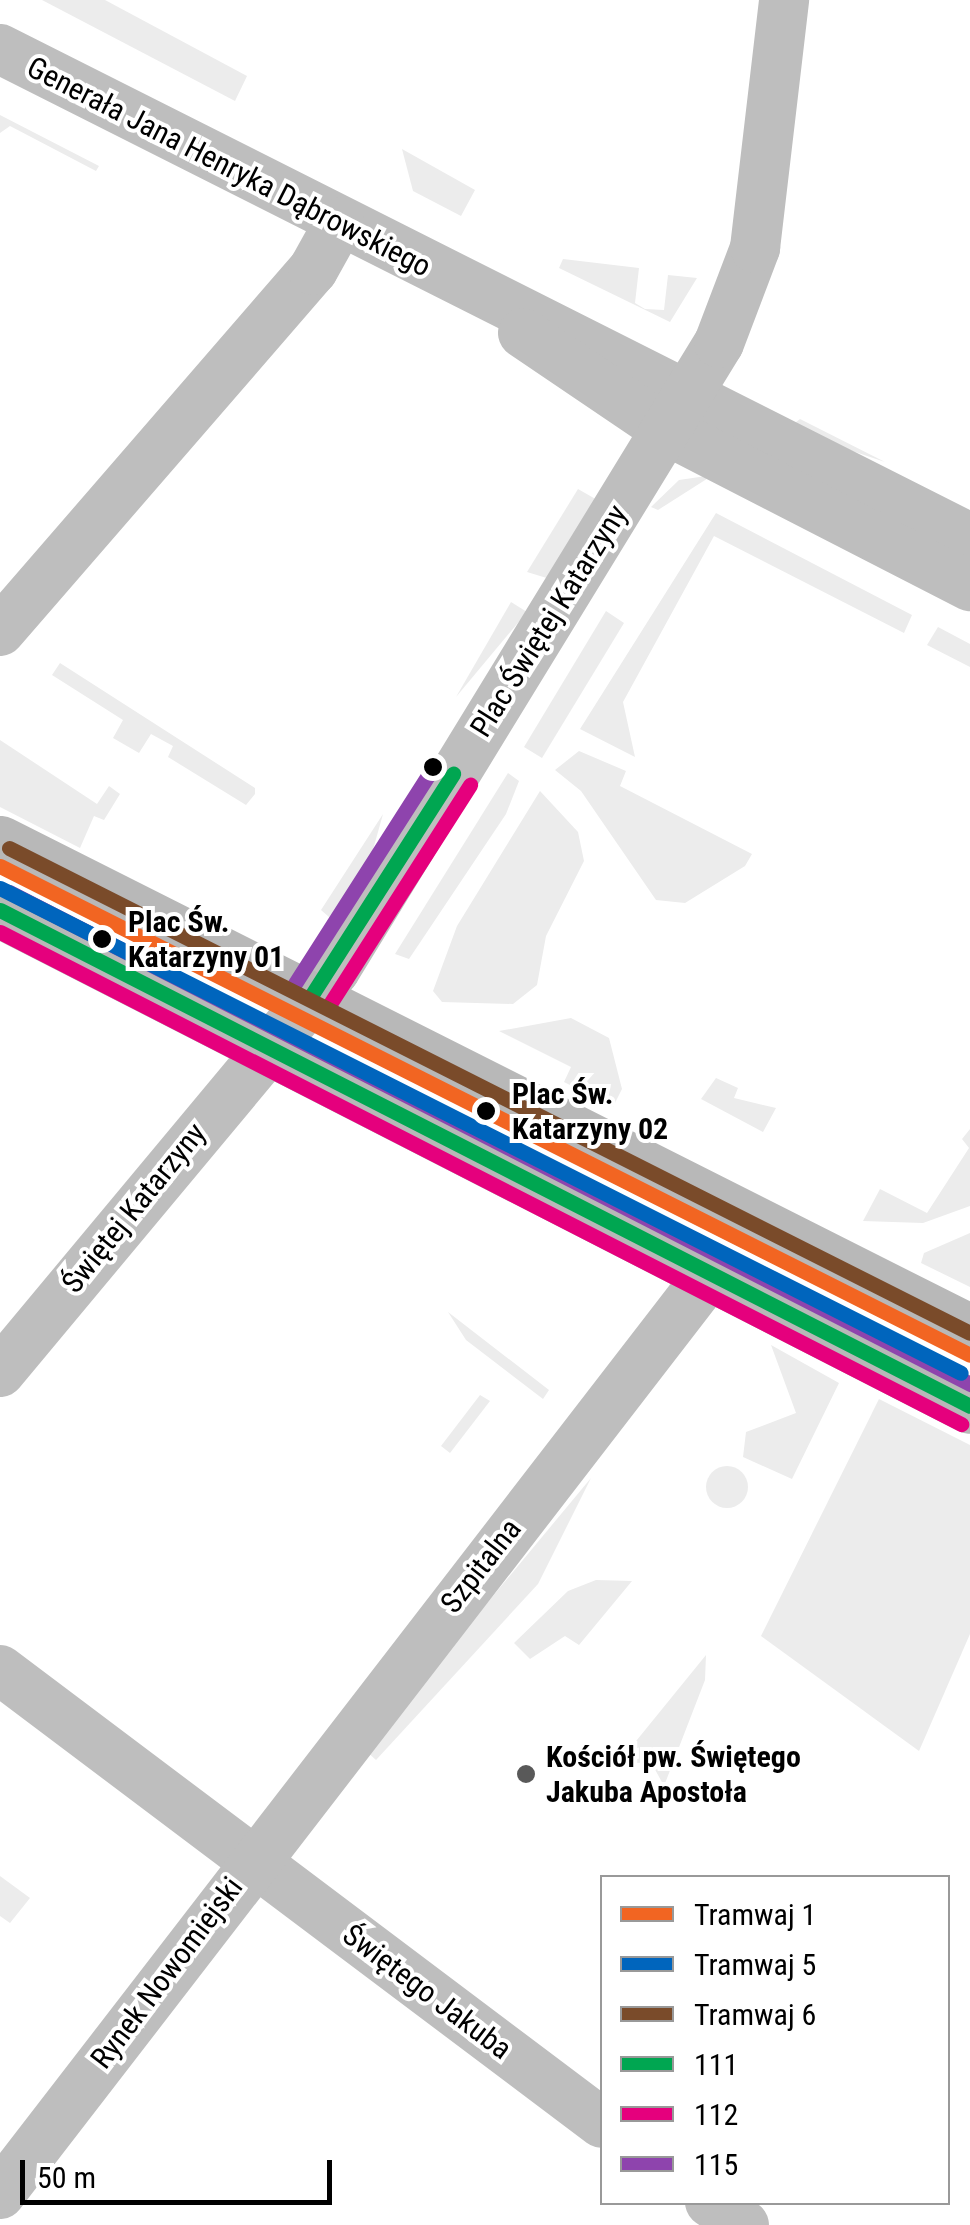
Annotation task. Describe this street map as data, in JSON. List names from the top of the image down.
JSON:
{
  "streets": {
    "street": [
      "Generała Jana Henryka Dąbrowskiego",
      "Plac Świętej Katarzyny",
      "Świętej Katarzyny",
      "Szpitalna",
      "Rynek Nowomiejski",
      "Świętego Jakuba"
    ]
  },
  "crossings": [
    ["Generała Jana Henryka Dąbrowskiego", "Plac Świętej Katarzyny"],
    ["Plac Świętej Katarzyny", "Świętej Katarzyny"],
    ["Szpitalna", "Rynek Nowomiejski"],
    ["Szpitalna", "Świętego Jakuba"],
    ["Rynek Nowomiejski", "Świętego Jakuba"]
  ],
  "places": ["Plac Św. Katarzyny 01", "Plac Św. Katarzyny 02", "Kościół pw. Świętego Jakuba Apostoła"],
  "lines": [
    "transit line 115",
    "transit line 111",
    "transit line 112",
    "tram line 6",
    "tram line 1",
    "tram line 5"
  ],
  "legend": [
    "Tramwaj 1",
    "Tramwaj 5",
    "Tramwaj 6",
    "111",
    "112",
    "115"
  ],
  "scale_bar": "50 m"
}
